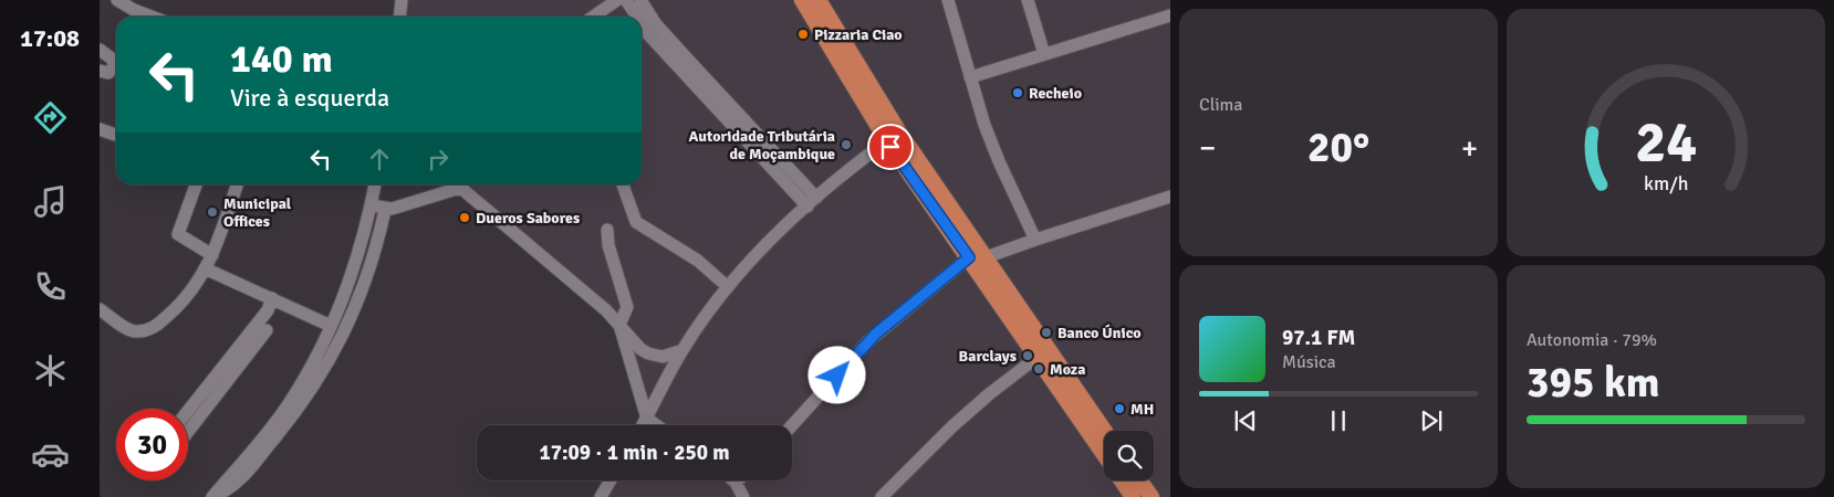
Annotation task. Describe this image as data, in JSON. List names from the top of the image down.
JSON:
{
  "places": [
    "Pizzaria Ciao",
    "Recheio",
    "Autoridade Tributária de Moçambique",
    "Municipal Offices",
    "Dueros Sabores",
    "Banco Único",
    "Barclays",
    "Moza",
    "MH"
  ],
  "page": {
    "tabs": "17:08",
    "tile": [
      "Clima",
      ["Autonomia · 79%", "395 km"]
    ],
    "turn": ["140 m", "Vire à esquerda"],
    "heat": ["−", "20°", "+"],
    "song": ["97.1 FM", "Música"],
    "limit": "30",
    "trip": "17:09 · 1 min · 250 m",
    "gauge": ["24", "km/h"]
  }
}
